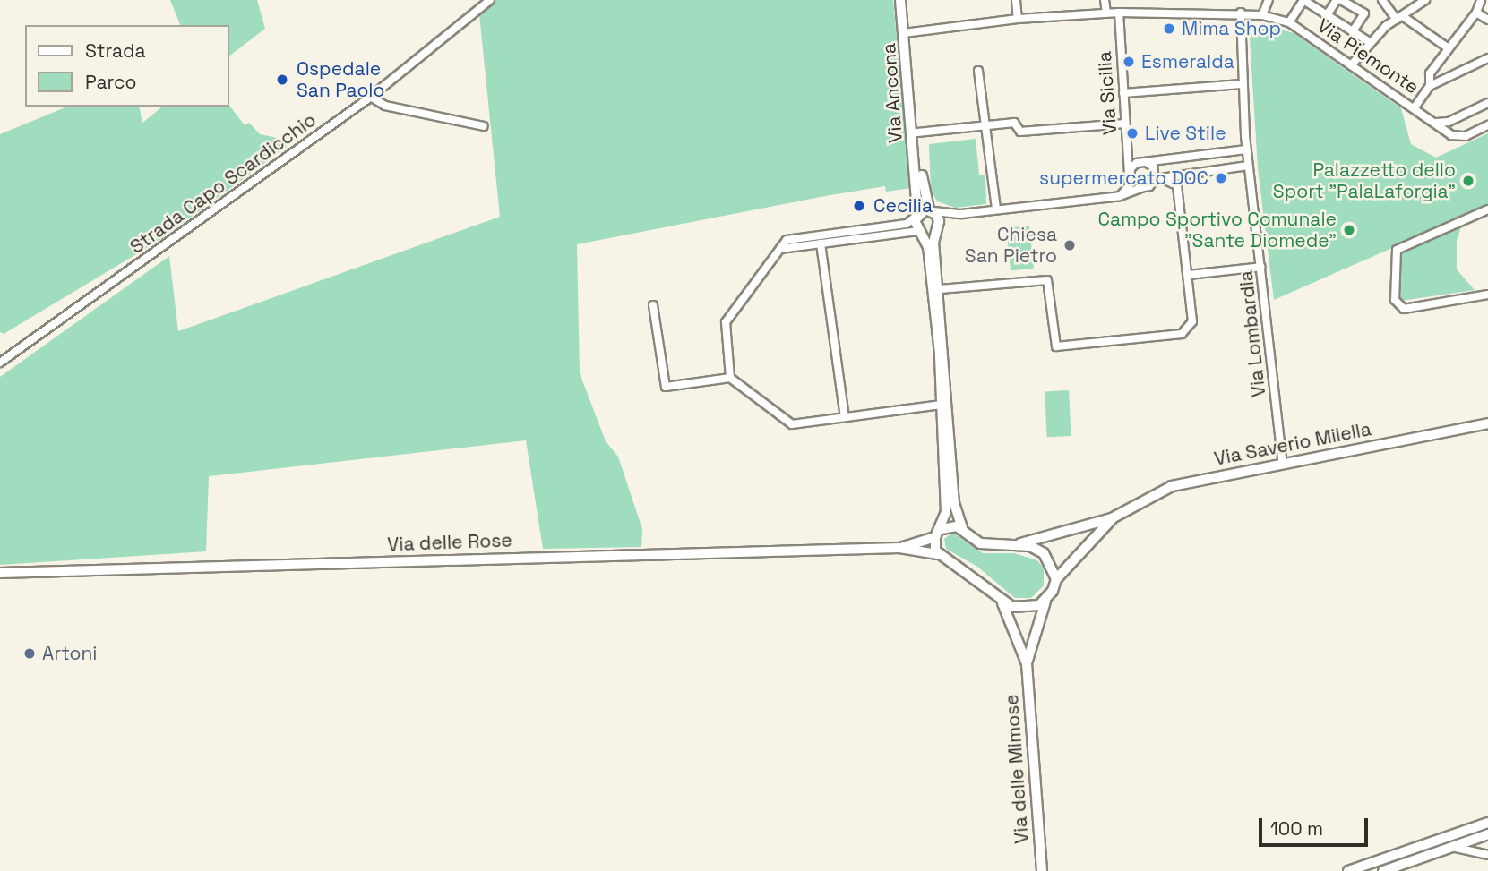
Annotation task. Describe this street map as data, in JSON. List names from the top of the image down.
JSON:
{
  "streets": {
    "street": [
      "Via Piemonte",
      "Via Ancona",
      "Via Sicilia",
      "Strada Capo Scardicchio",
      "Via Lombardia",
      "Via Saverio Milella",
      "Via delle Rose",
      "Via delle Mimose"
    ]
  },
  "crossings": [
    ["Via Piemonte", "Via Ancona"],
    ["Via Piemonte", "Via Sicilia"],
    ["Via Piemonte", "Via Lombardia"],
    ["Via Lombardia", "Via Saverio Milella"],
    ["Via delle Rose", "Via delle Mimose"]
  ],
  "places": [
    "Mima Shop",
    "Esmeralda",
    "Ospedale San Paolo",
    "Live Stile",
    "supermercato DOC",
    "Palazzetto dello Sport \"PalaLaforgia\"",
    "Cecilia",
    "Campo Sportivo Comunale \"Sante Diomede\"",
    "Chiesa San Pietro",
    "Artoni"
  ],
  "legend": ["Strada", "Parco"],
  "scale_bar": "100 m"
}
